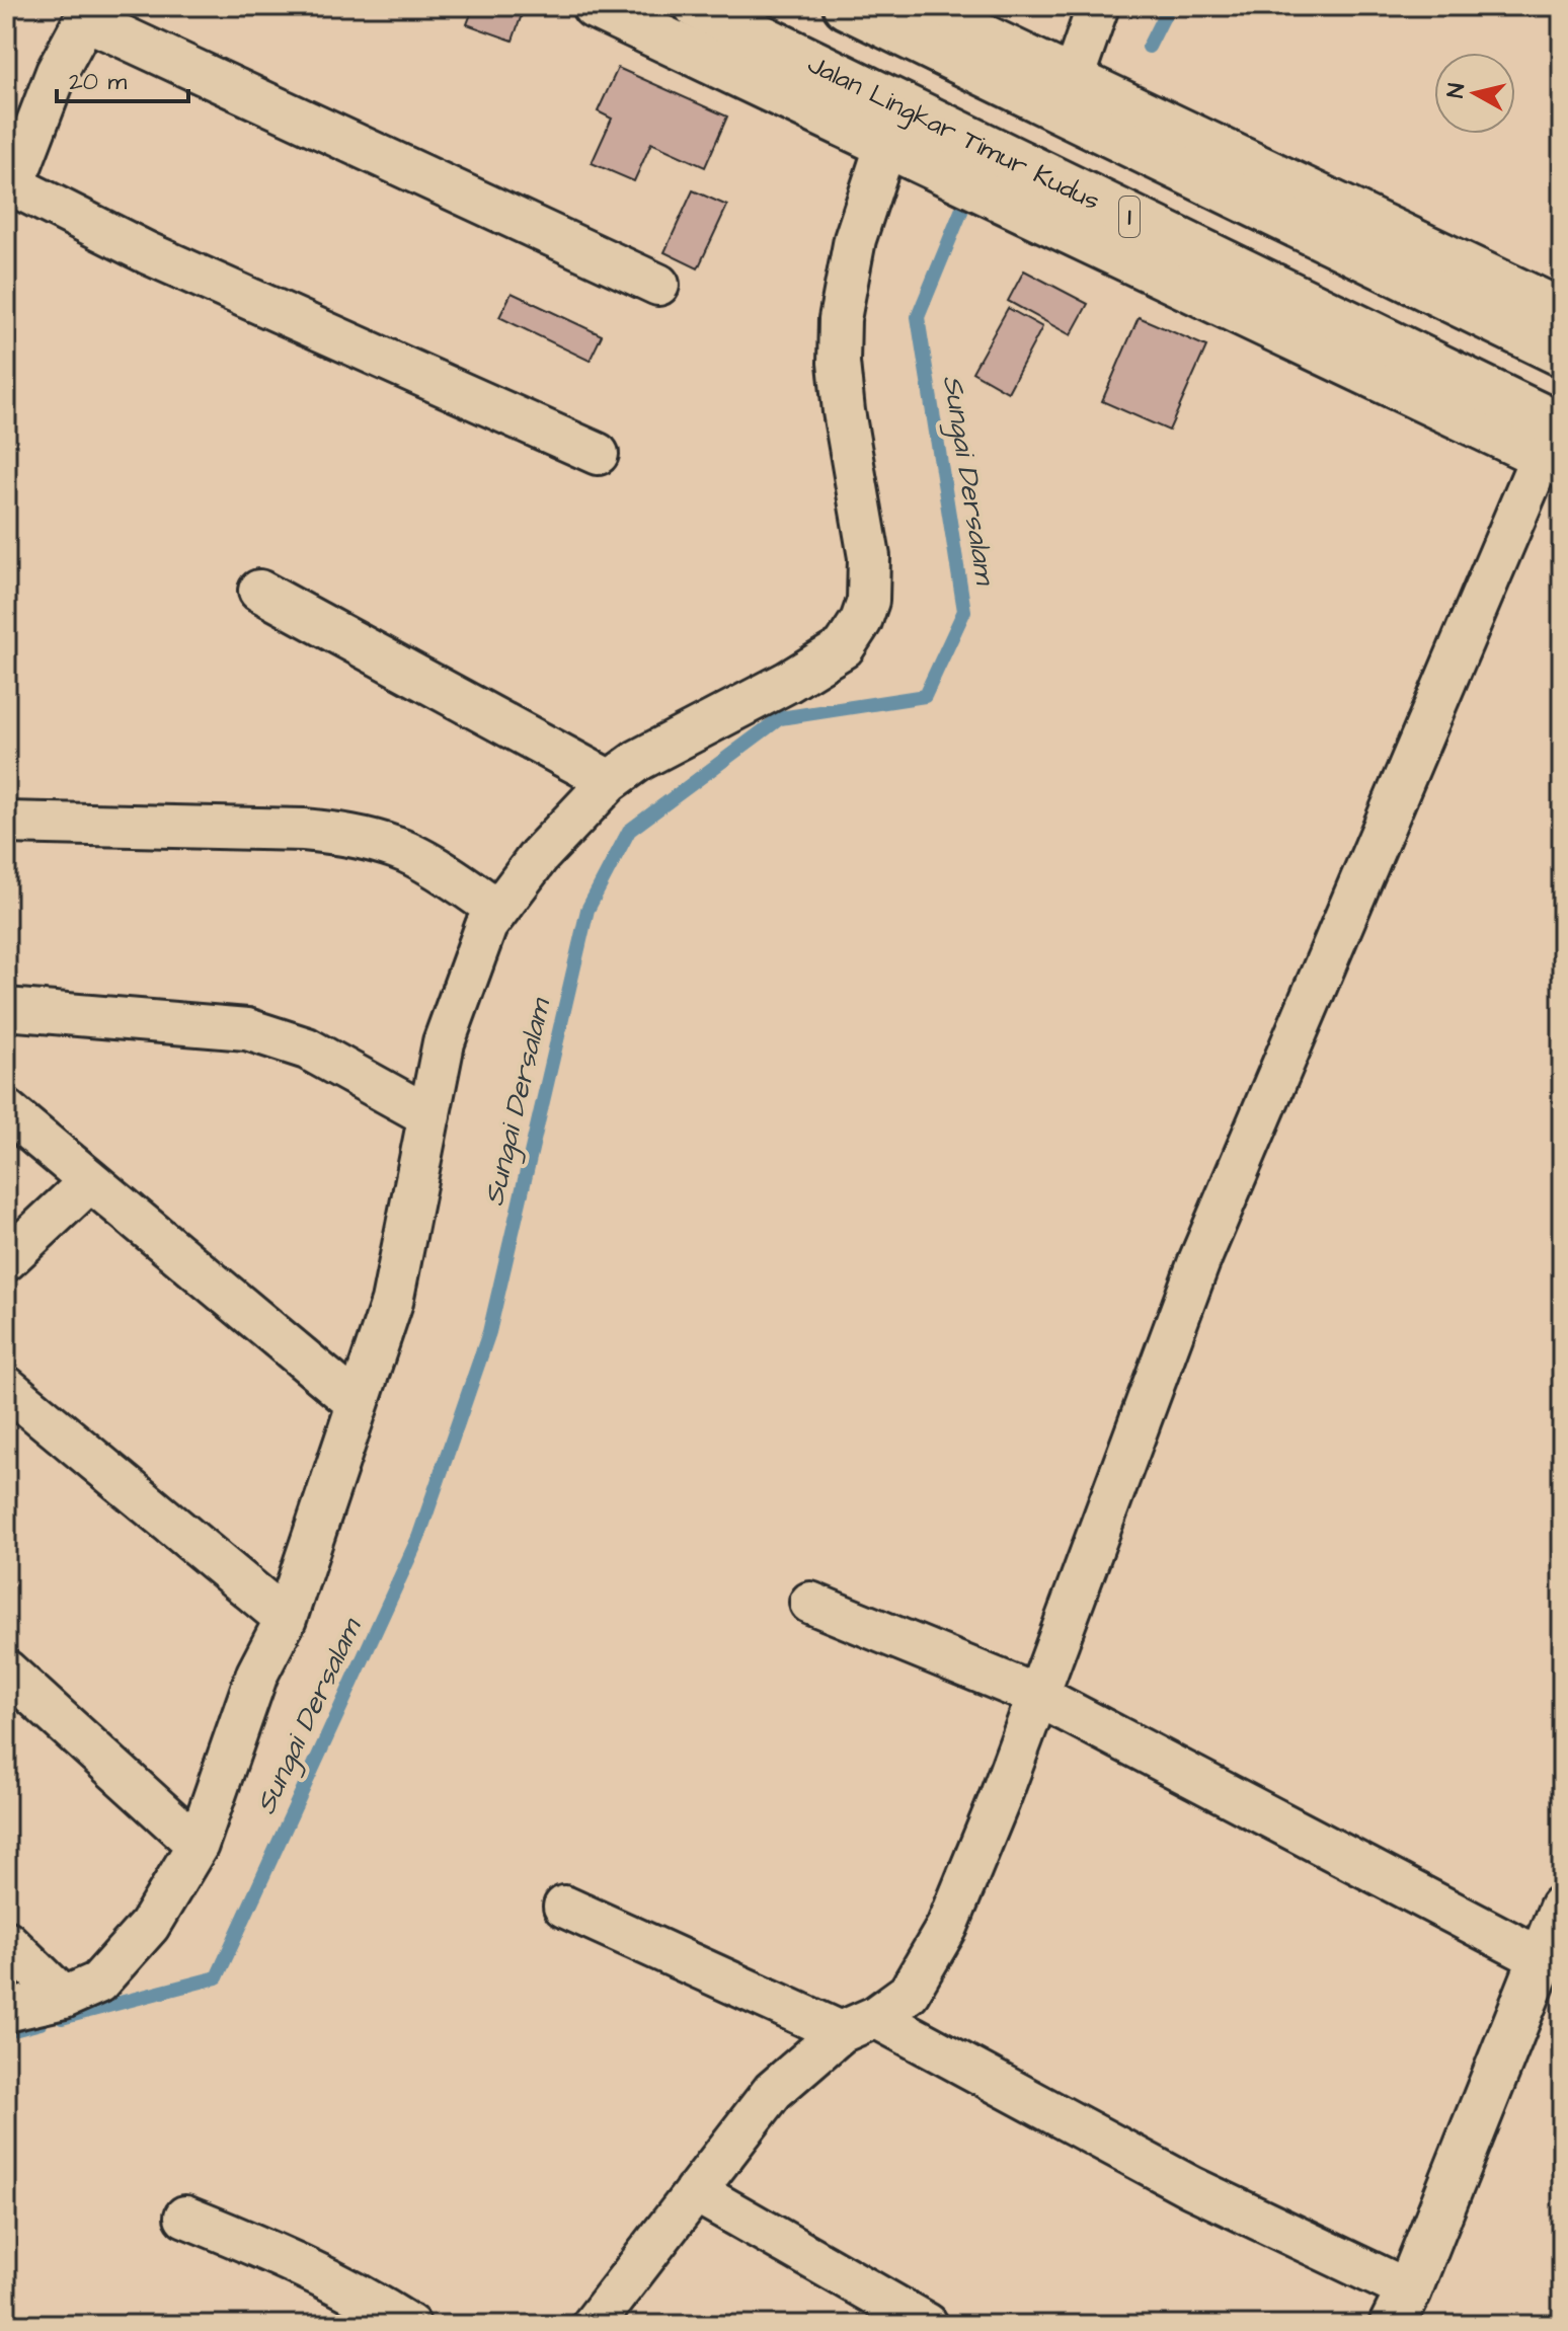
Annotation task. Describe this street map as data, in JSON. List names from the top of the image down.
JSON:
{
  "streets": {
    "main road": ["Jalan Lingkar Timur Kudus", "1"]
  },
  "water": ["Sungai Dersalam"],
  "scale_bar": "20 m",
  "north": "left"
}
